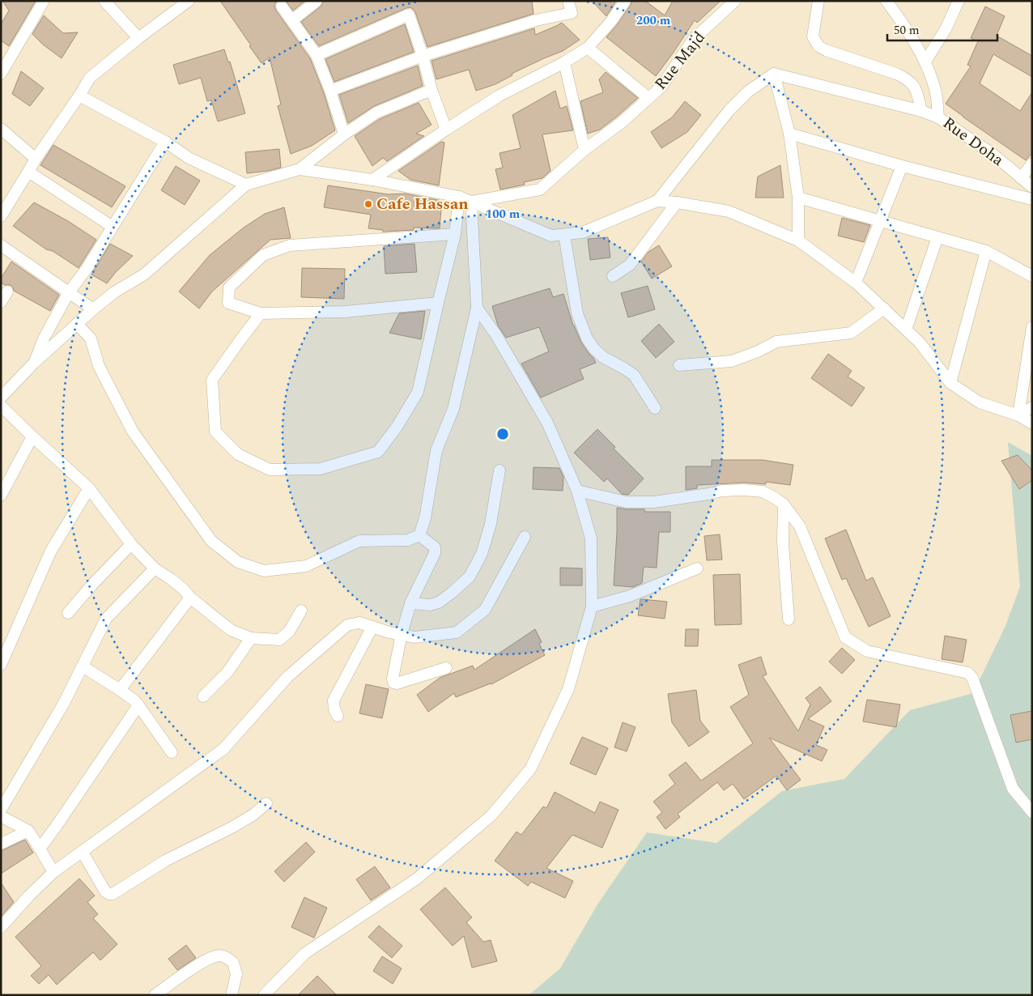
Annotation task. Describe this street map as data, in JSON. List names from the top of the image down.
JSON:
{
  "streets": {
    "street": ["Rue Majd", "Rue Doha"]
  },
  "places": ["Cafe Hassan"],
  "scale_bar": "50 m",
  "rings": ["200 m", "100 m"]
}
